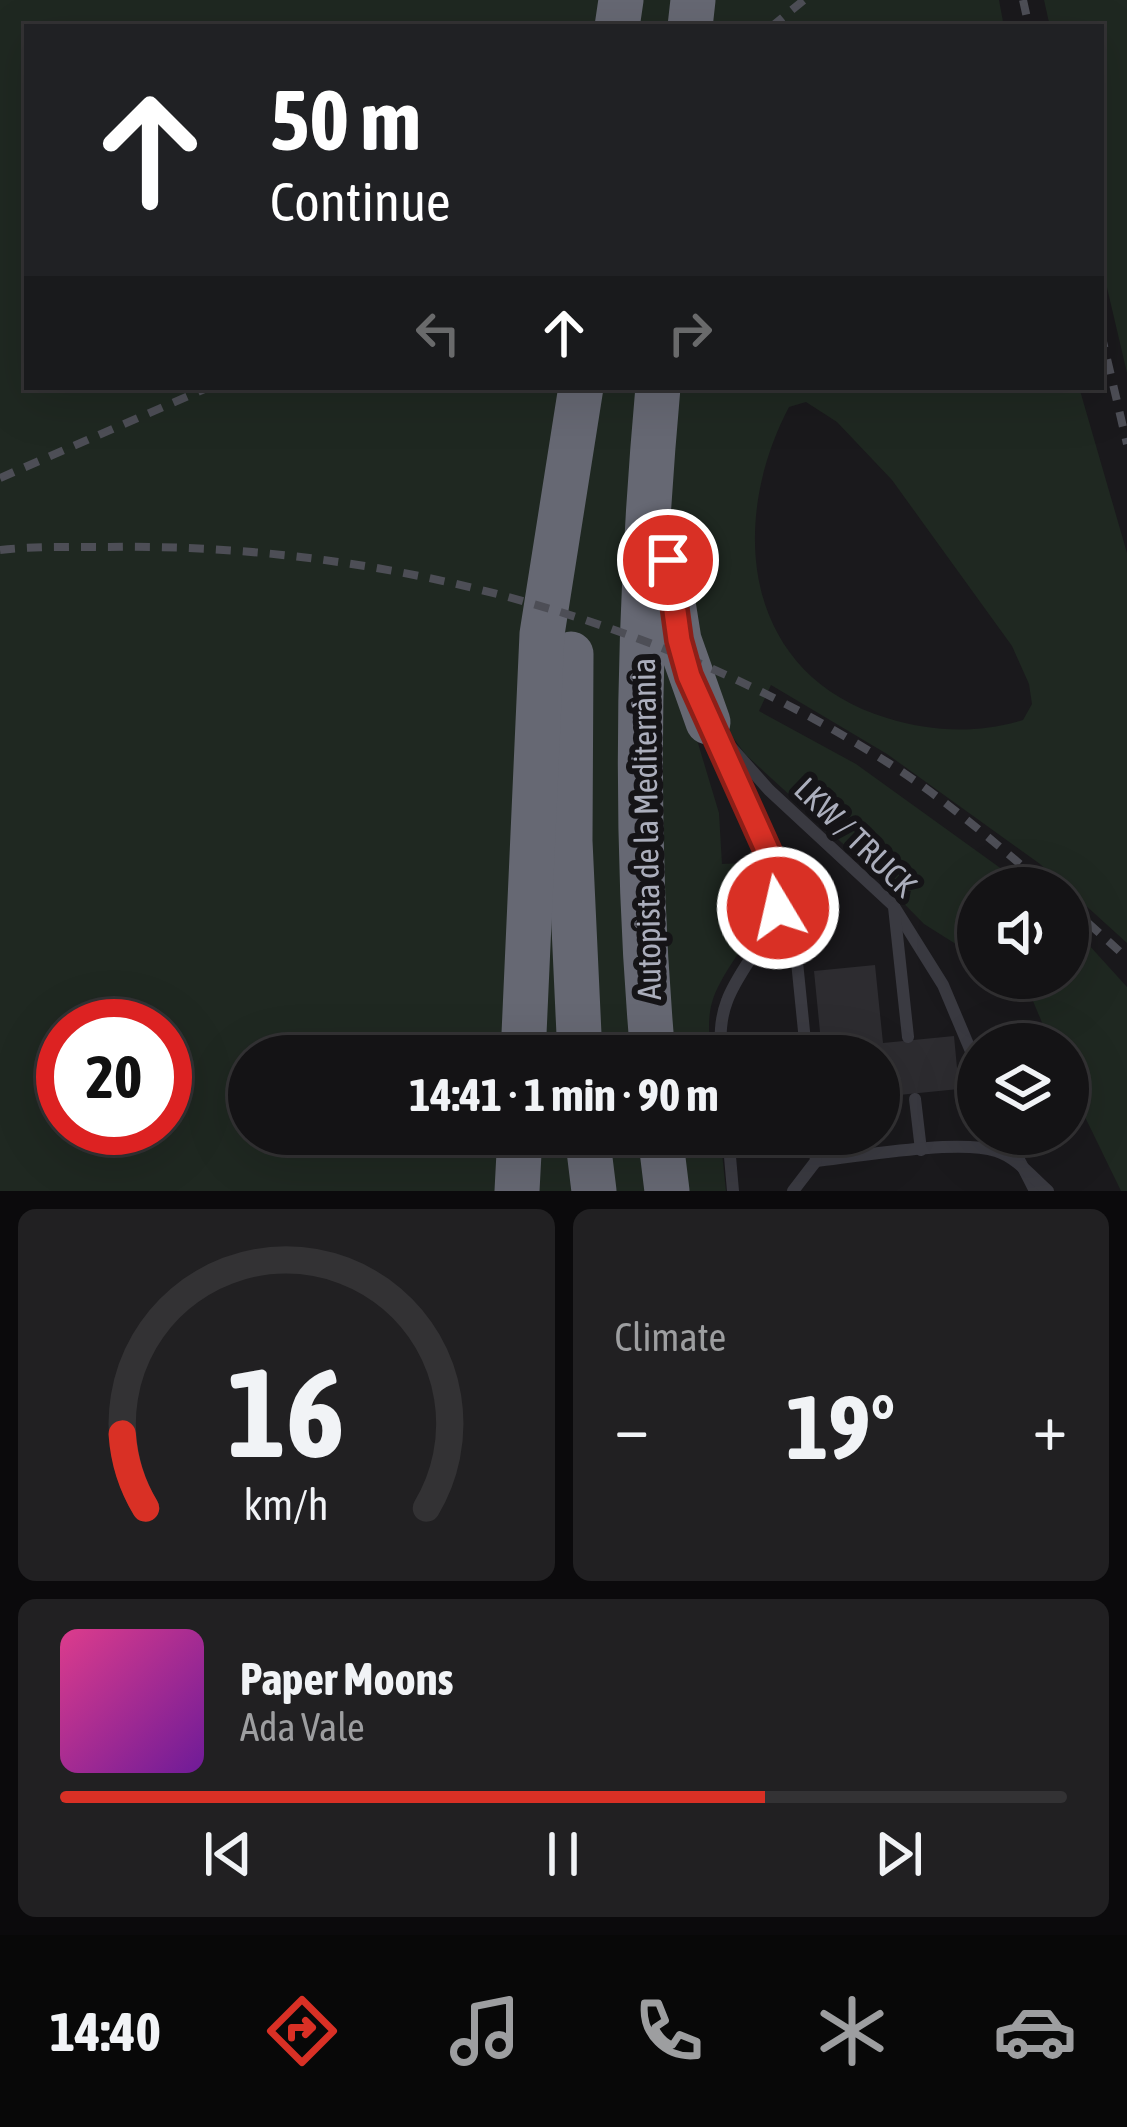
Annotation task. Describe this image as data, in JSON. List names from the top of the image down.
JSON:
{
  "streets": {
    "highway": ["Autopista de la Mediterrània"],
    "lane": ["LKW / TRUCK"]
  },
  "page": {
    "turn": ["50 m", "Continue"],
    "limit": "20",
    "trip": "14:41 · 1 min · 90 m",
    "tile": "Climate",
    "heat": ["−", "19°", "+"],
    "song": ["Paper Moons", "Ada Vale"],
    "tabs": "14:40",
    "gauge": ["16", "km/h"]
  }
}
